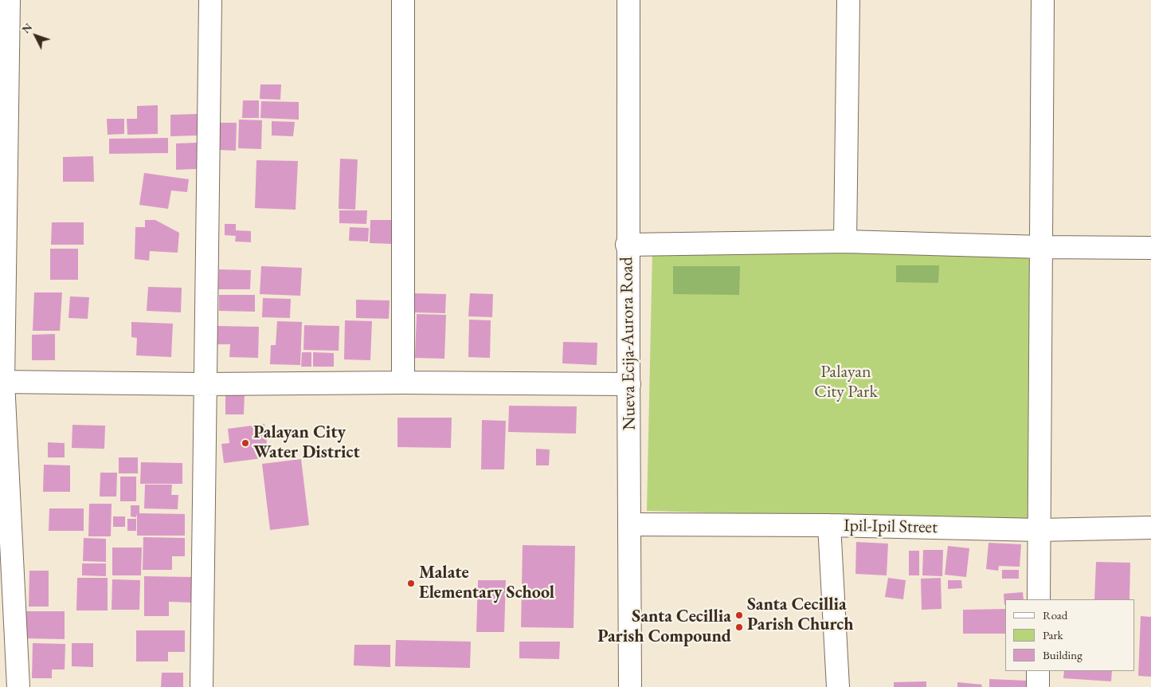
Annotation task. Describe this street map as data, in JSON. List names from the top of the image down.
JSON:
{
  "streets": {
    "street": ["Nueva Ecija-Aurora Road", "Ipil-Ipil Street"]
  },
  "crossings": [
    ["Nueva Ecija-Aurora Road", "Ipil-Ipil Street"]
  ],
  "parks": ["Palayan City Park"],
  "places": [
    "Palayan City Water District",
    "Malate Elementary School",
    "Santa Cecillia Parish Church",
    "Santa Cecillia Parish Compound"
  ],
  "legend": ["Road", "Park", "Building"],
  "north": "top left"
}
